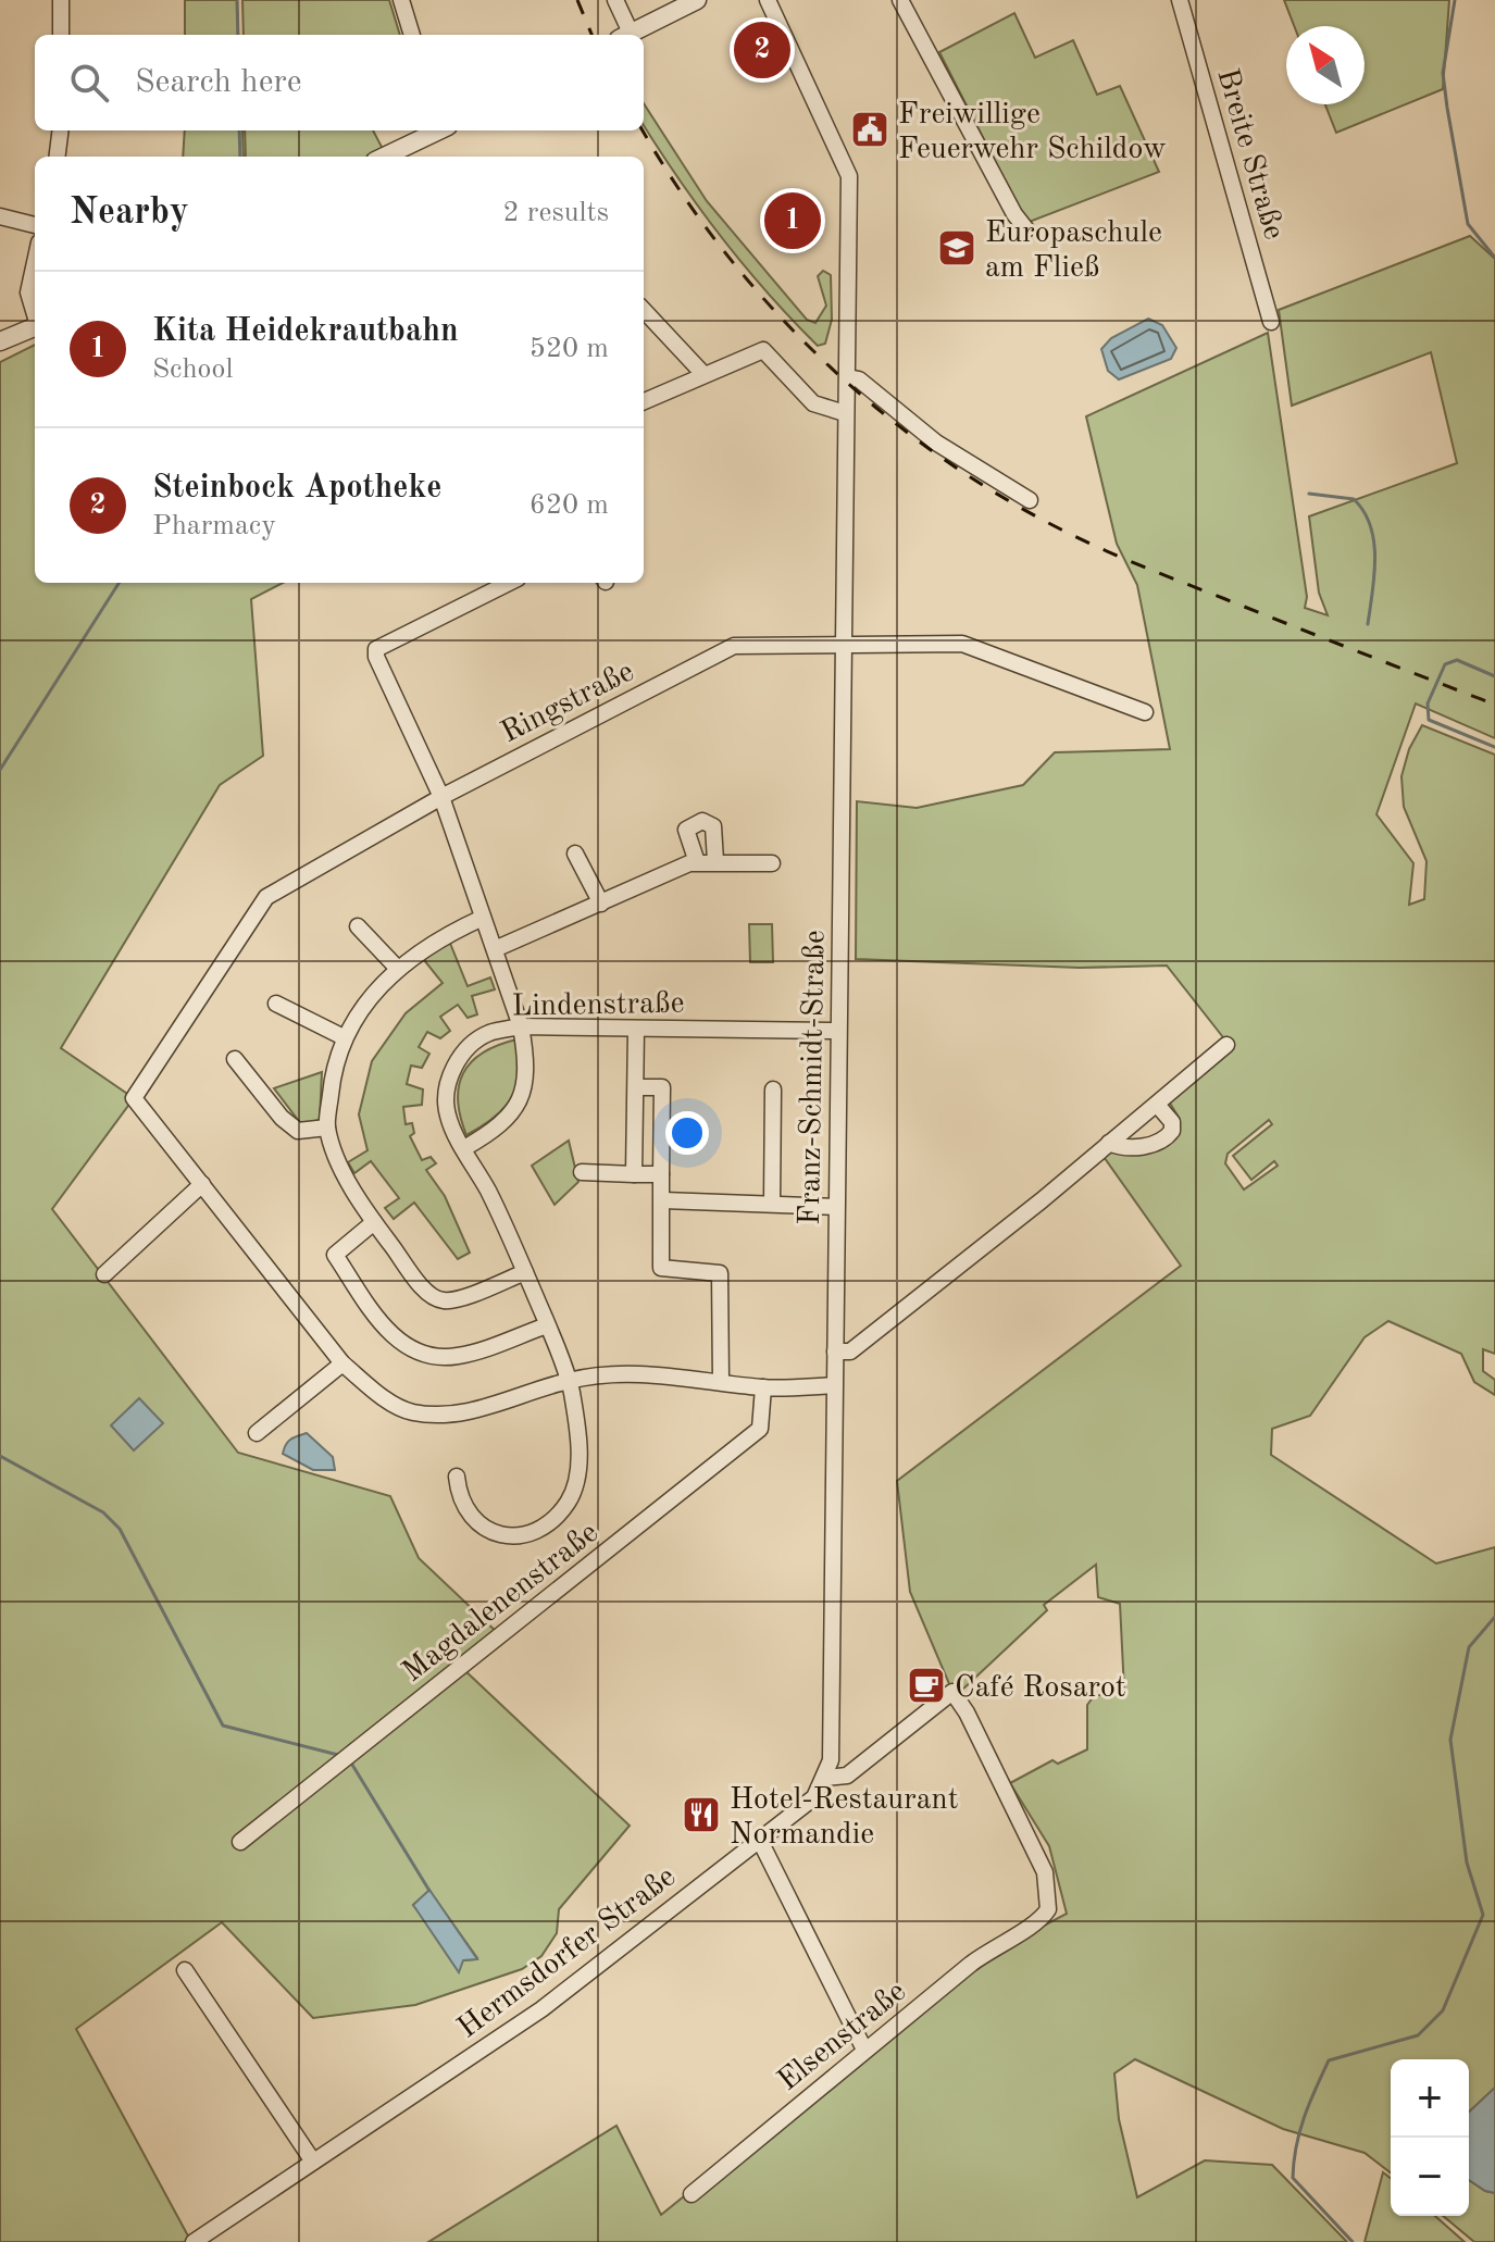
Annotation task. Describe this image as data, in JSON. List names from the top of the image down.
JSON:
{
  "streets": {
    "street": [
      "Breite Straße",
      "Ringstraße",
      "Lindenstraße",
      "Franz-Schmidt-Straße",
      "Magdalenenstraße",
      "Hermsdorfer Straße",
      "Elsenstraße"
    ]
  },
  "crossings": [
    ["Ringstraße", "Franz-Schmidt-Straße"],
    ["Lindenstraße", "Franz-Schmidt-Straße"],
    ["Franz-Schmidt-Straße", "Hermsdorfer Straße"],
    ["Hermsdorfer Straße", "Elsenstraße"]
  ],
  "places": {
    "public building": ["Freiwillige Feuerwehr Schildow"],
    "school or university": ["Europaschule am Fließ"],
    "cafe": ["Café Rosarot"],
    "restaurant": ["Hotel-Restaurant Normandie"]
  },
  "north": "top left",
  "page": {
    "pins": ["2", "1"],
    "search": "Search here",
    "heading": ["Nearby", "2 results"],
    "list": [
      {
        "mark": "1",
        "name": "Kita Heidekrautbahn",
        "note": "School",
        "value": "520 m"
      },
      {
        "mark": "2",
        "name": "Steinbock Apotheke",
        "note": "Pharmacy",
        "value": "620 m"
      }
    ],
    "map_buttons": ["+", "−"]
  }
}
